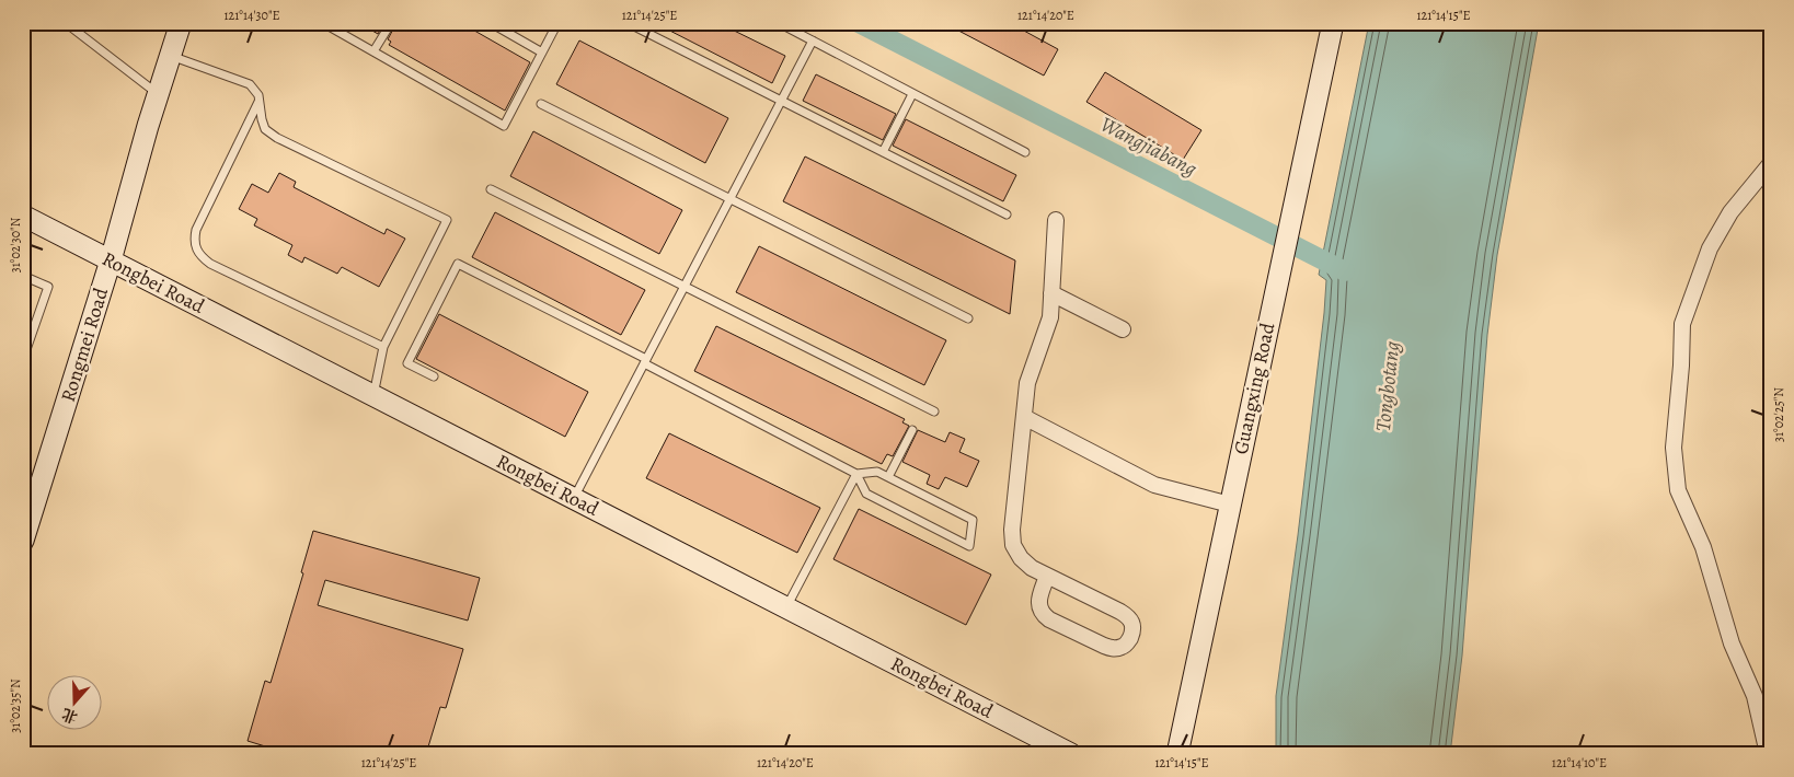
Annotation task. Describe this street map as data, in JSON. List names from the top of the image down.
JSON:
{
  "streets": {
    "street": ["Rongbei Road", "Rongmei Road", "Guangxing Road"]
  },
  "crossings": [
    ["Rongbei Road", "Rongmei Road"]
  ],
  "water": ["Wangjiabang", "Tongbotang"],
  "north": "bottom",
  "coordinates": [
    "121°14'30\"E",
    "121°14'25\"E",
    "121°14'20\"E",
    "121°14'15\"E",
    "31°02'30\"N",
    "31°02'25\"N",
    "31°02'35\"N",
    "121°14'10\"E"
  ]
}
